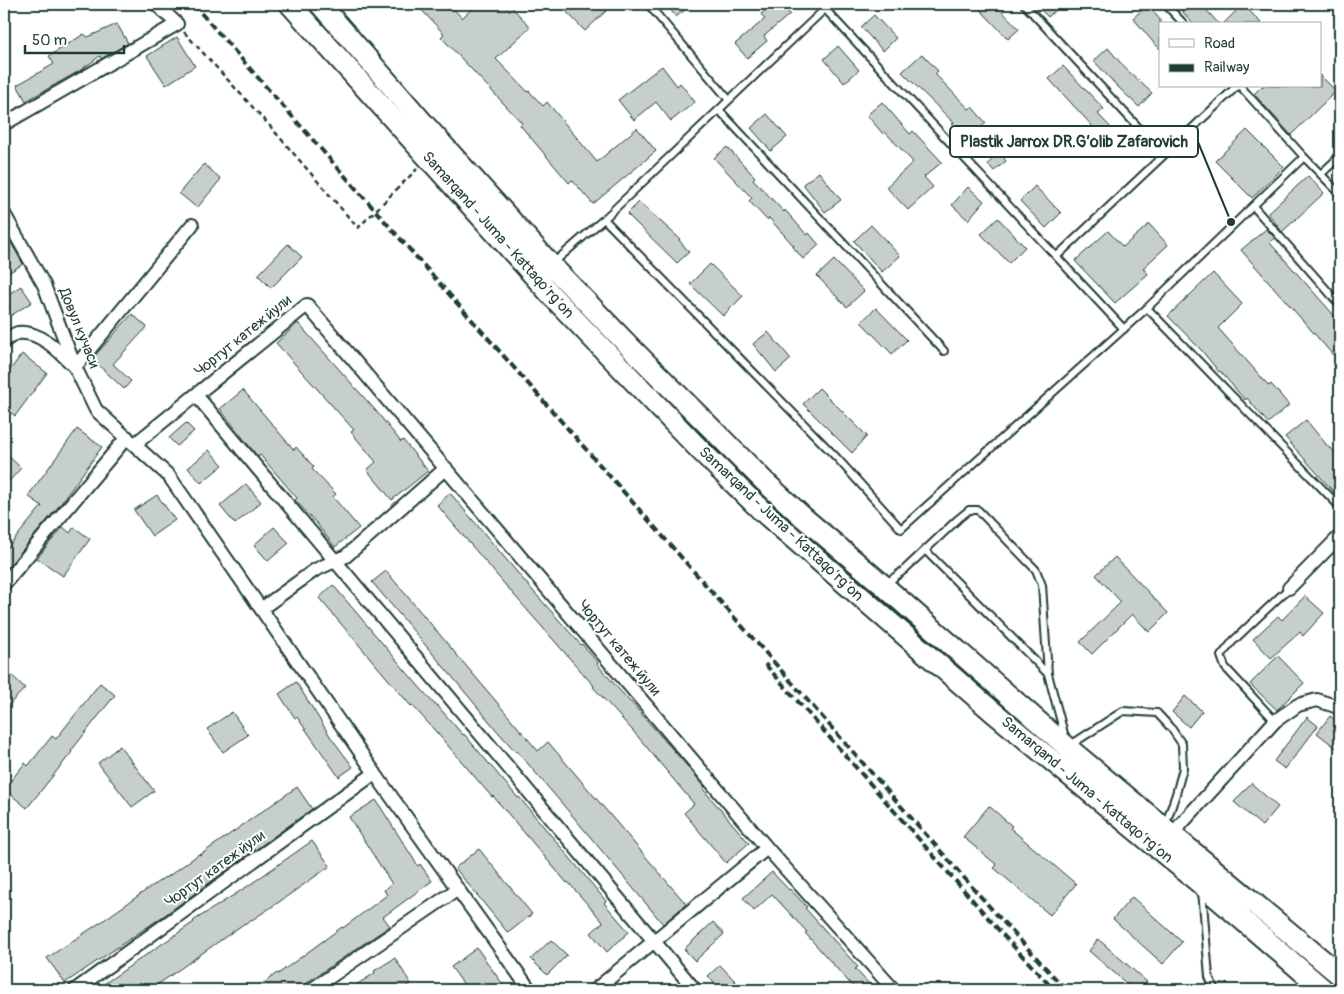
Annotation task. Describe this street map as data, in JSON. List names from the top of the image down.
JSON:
{
  "streets": {
    "main road": ["Samarqand - Juma - Kattaqo‘rg‘on"],
    "street": ["Довул кучаси", "Чортут катеж йули"]
  },
  "crossings": [
    ["Довул кучаси", "Чортут катеж йули"]
  ],
  "places": ["Plastik Jarrox DR.G’olib Zafarovich"],
  "legend": ["Road", "Railway"],
  "scale_bar": "50 m"
}
